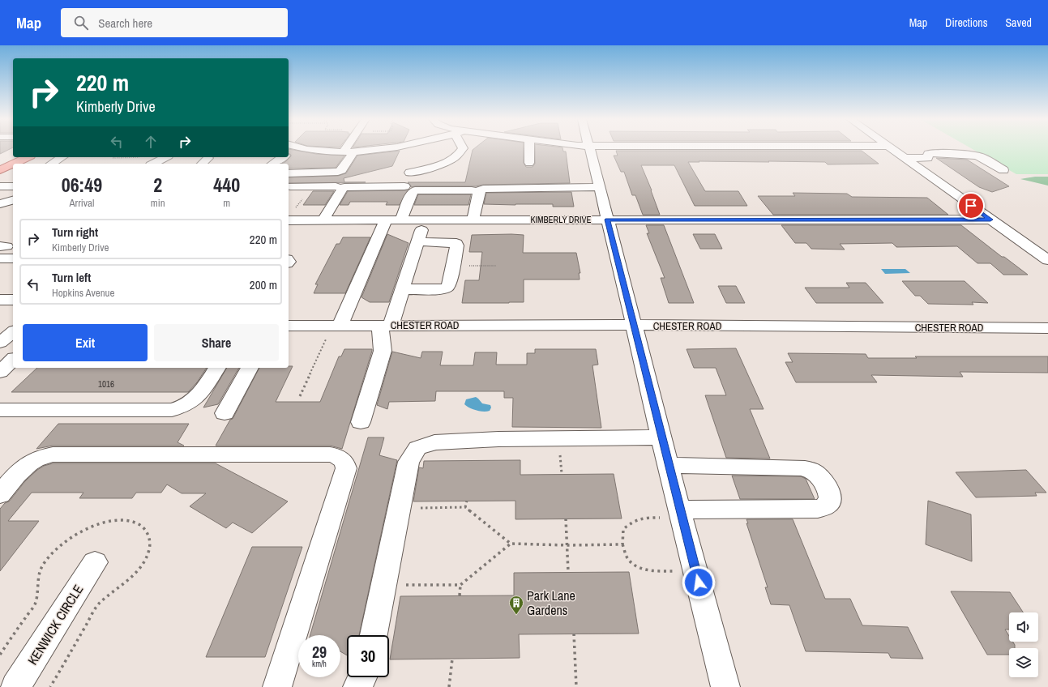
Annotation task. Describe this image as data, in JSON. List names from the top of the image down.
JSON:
{
  "streets": {
    "street": ["KIMBERLY DRIVE", "CHESTER ROAD", "KENWICK CIRCLE"]
  },
  "places": {
    "building": ["Park Lane Gardens"]
  },
  "house_numbers": ["1016"],
  "page": {
    "header": "Map",
    "search": "Search here",
    "nav": ["Map", "Directions", "Saved"],
    "turn": ["220 m", "Kimberly Drive"],
    "eta": [
      "06:49",
      "Arrival",
      "2",
      "min",
      "440",
      "m"
    ],
    "list": [
      {
        "name": "Turn right",
        "note": "Kimberly Drive",
        "value": "220 m"
      },
      {
        "name": "Turn left",
        "note": "Hopkins Avenue",
        "value": "200 m"
      }
    ],
    "buttons": ["Exit", "Share"],
    "speed": "29 km/h",
    "limit": "30"
  }
}
